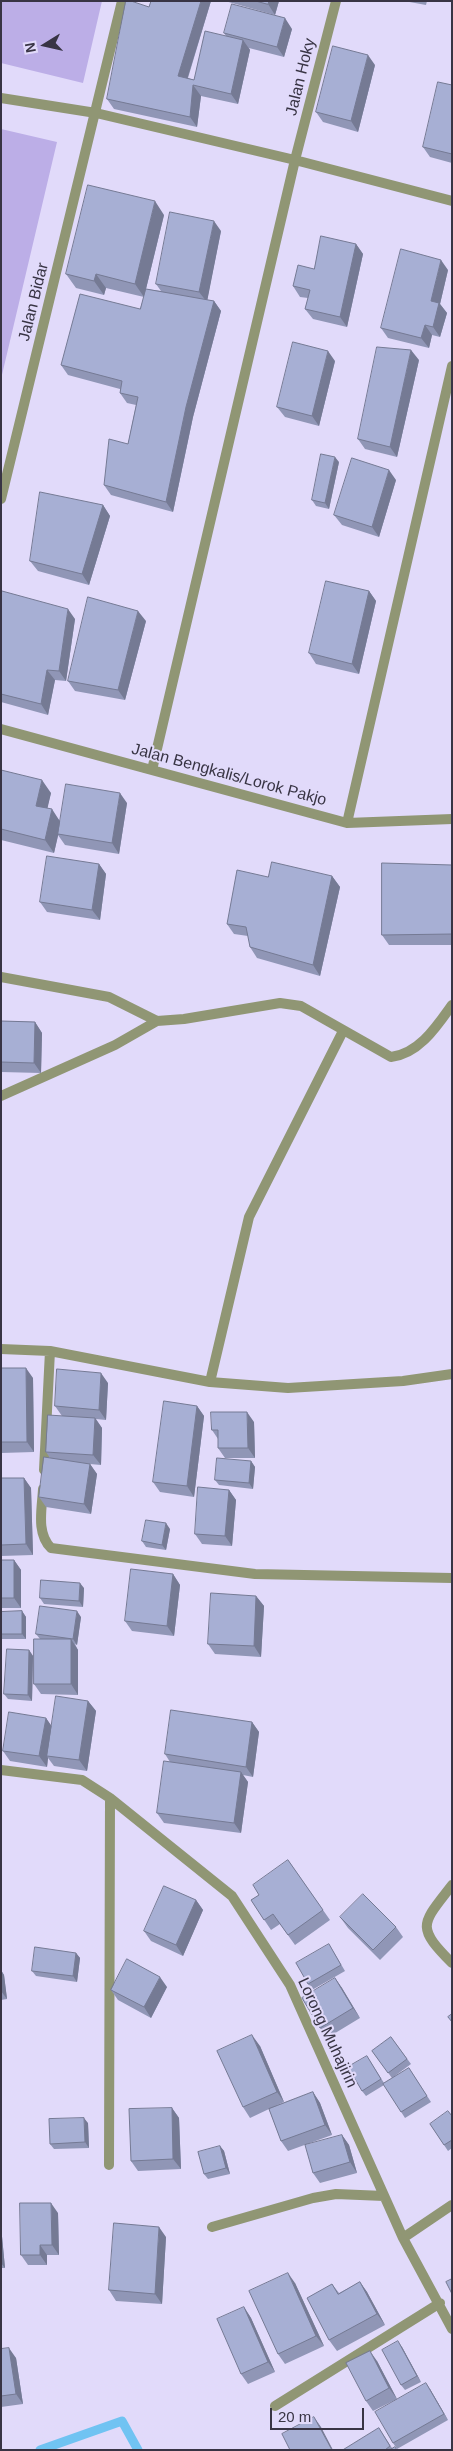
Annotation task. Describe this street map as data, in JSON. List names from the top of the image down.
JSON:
{
  "streets": {
    "street": [
      "Jalan Hoky",
      "Jalan Bidar",
      "Jalan Bengkalis/Lorok Pakjo",
      "Lorong Muhajirin"
    ]
  },
  "crossings": [
    ["Jalan Hoky", "Jalan Bengkalis/Lorok Pakjo"]
  ],
  "scale_bar": "20 m",
  "north": "left"
}
